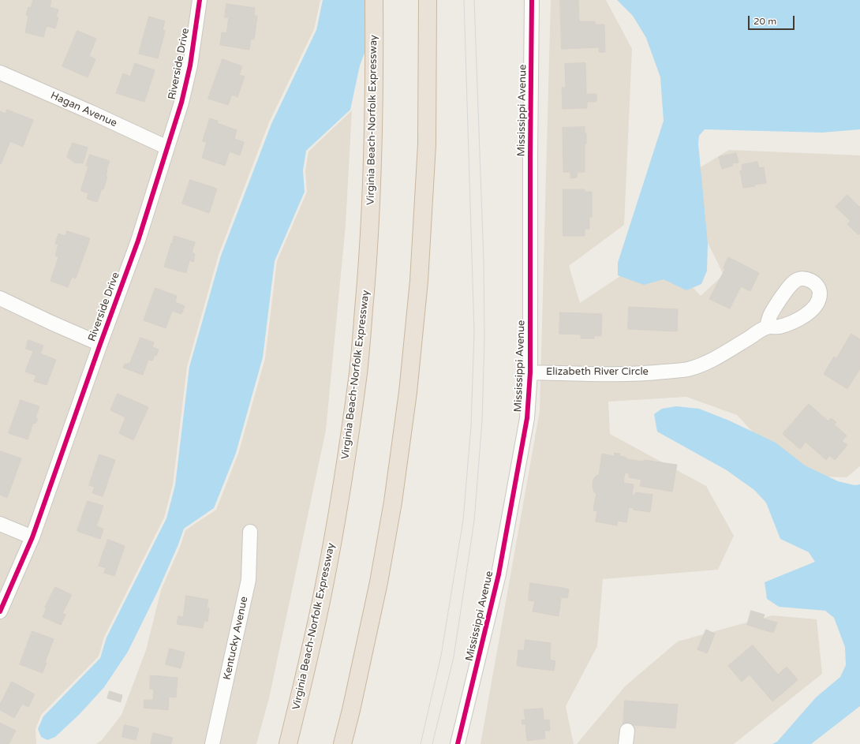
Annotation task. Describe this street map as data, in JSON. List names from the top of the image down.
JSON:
{
  "streets": {
    "highway": ["Virginia Beach-Norfolk Expressway"],
    "street": [
      "Riverside Drive",
      "Hagan Avenue",
      "Mississippi Avenue",
      "Elizabeth River Circle",
      "Kentucky Avenue"
    ]
  },
  "crossings": [
    ["Riverside Drive", "Hagan Avenue"],
    ["Mississippi Avenue", "Elizabeth River Circle"]
  ],
  "scale_bar": "20 m"
}
